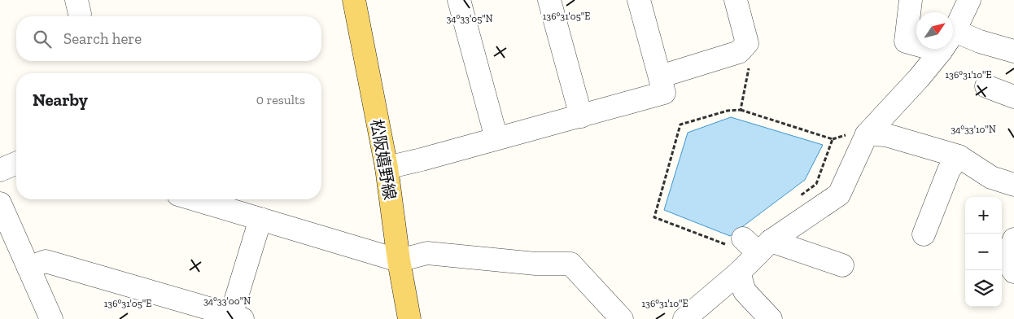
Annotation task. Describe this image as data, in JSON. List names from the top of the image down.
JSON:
{
  "streets": {
    "main road": ["松阪嬉野線"]
  },
  "north": "top right",
  "page": {
    "search": "Search here",
    "heading": ["Nearby", "0 results"],
    "map_buttons": ["+", "−"]
  },
  "coordinates": [
    "136°31'05\"E",
    "34°33'05\"N",
    "136°31'10\"E",
    "34°33'10\"N",
    "34°33'00\"N"
  ]
}
